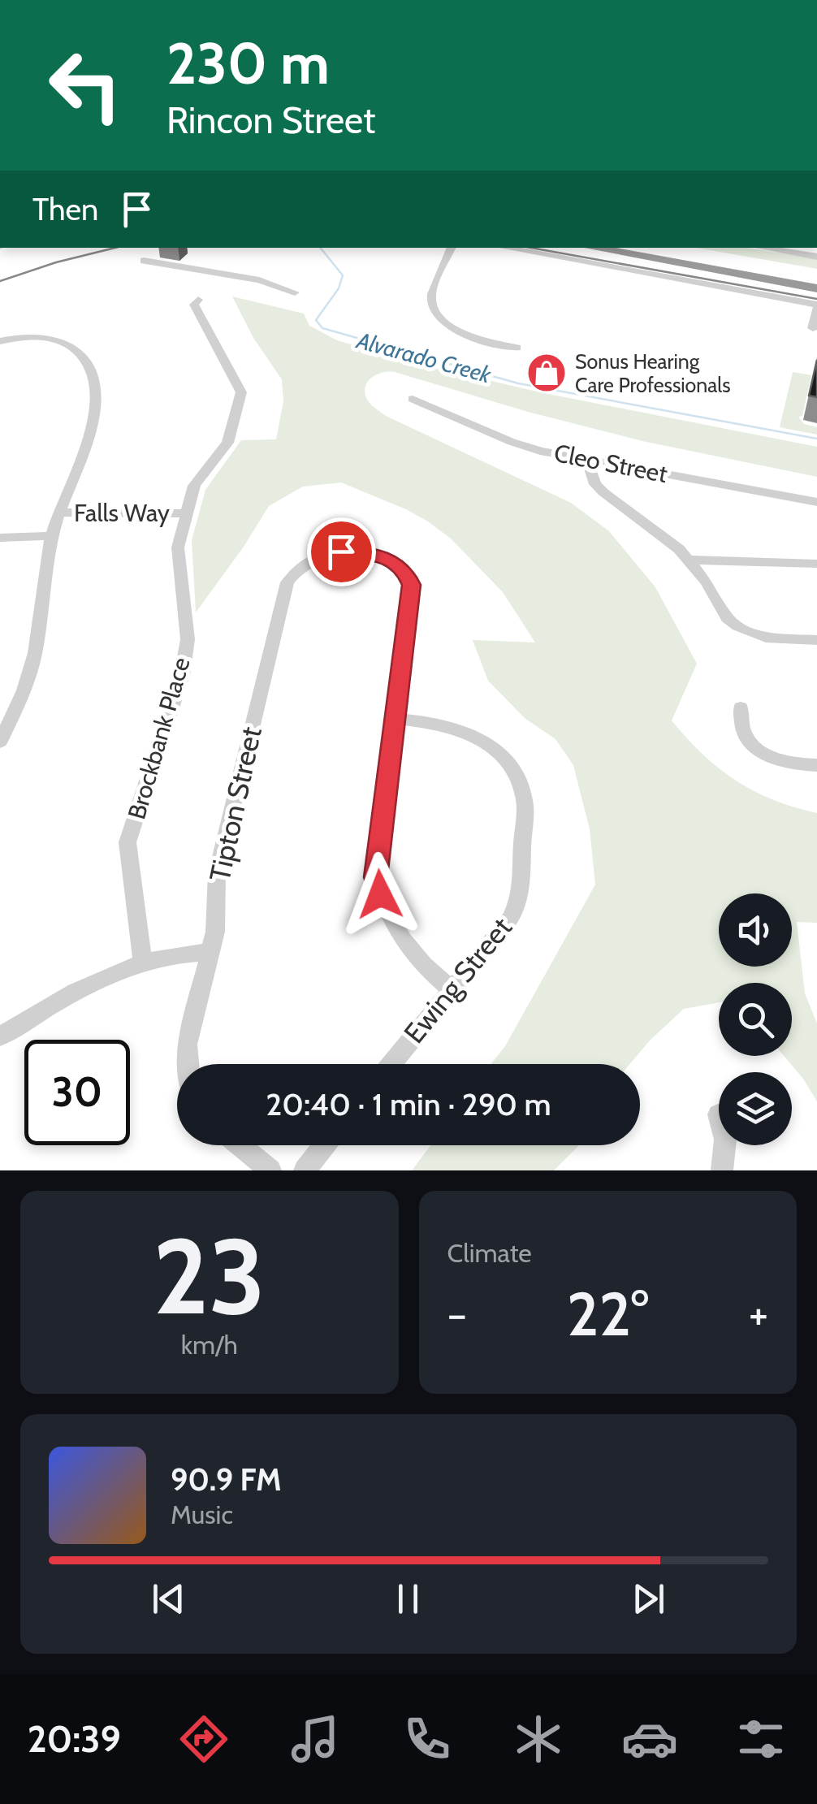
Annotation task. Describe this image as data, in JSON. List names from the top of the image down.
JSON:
{
  "streets": {
    "street": [
      "Cleo Street",
      "Falls Way",
      "Brockbank Place",
      "Tipton Street",
      "Ewing Street"
    ]
  },
  "crossings": [
    ["Falls Way", "Brockbank Place"],
    ["Tipton Street", "Ewing Street"]
  ],
  "water": ["Alvarado Creek"],
  "places": {
    "shop": ["Sonus Hearing Care Professionals"]
  },
  "page": {
    "turn": ["230 m", "Rincon Street"],
    "then": "Then",
    "limit": "30",
    "trip": "20:40 · 1 min · 290 m",
    "tile": [
      ["23", "km/h"],
      "Climate"
    ],
    "heat": ["−", "22°", "+"],
    "song": ["90.9 FM", "Music"],
    "tabs": "20:39"
  }
}
